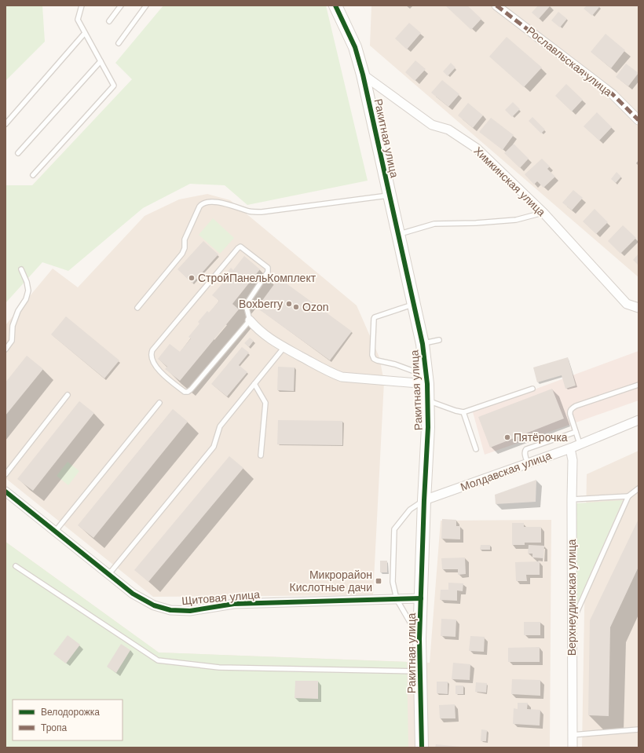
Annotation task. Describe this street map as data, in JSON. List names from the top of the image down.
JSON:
{
  "streets": {
    "street": [
      "Рославльская улица",
      "Ракитная улица",
      "Химкинская улица",
      "Молдавская улица",
      "Щитовая улица",
      "Верхнеудинская улица"
    ]
  },
  "crossings": [
    ["Ракитная улица", "Химкинская улица"],
    ["Ракитная улица", "Молдавская улица"],
    ["Ракитная улица", "Щитовая улица"],
    ["Молдавская улица", "Верхнеудинская улица"]
  ],
  "places": {
    "other": [
      "СтройПанельКомплект",
      "Boxberry",
      "Ozon",
      "Пятёрочка"
    ],
    "transit": ["Микрорайон Кислотные дачи"]
  },
  "legend": ["Велодорожка", "Тропа"]
}
